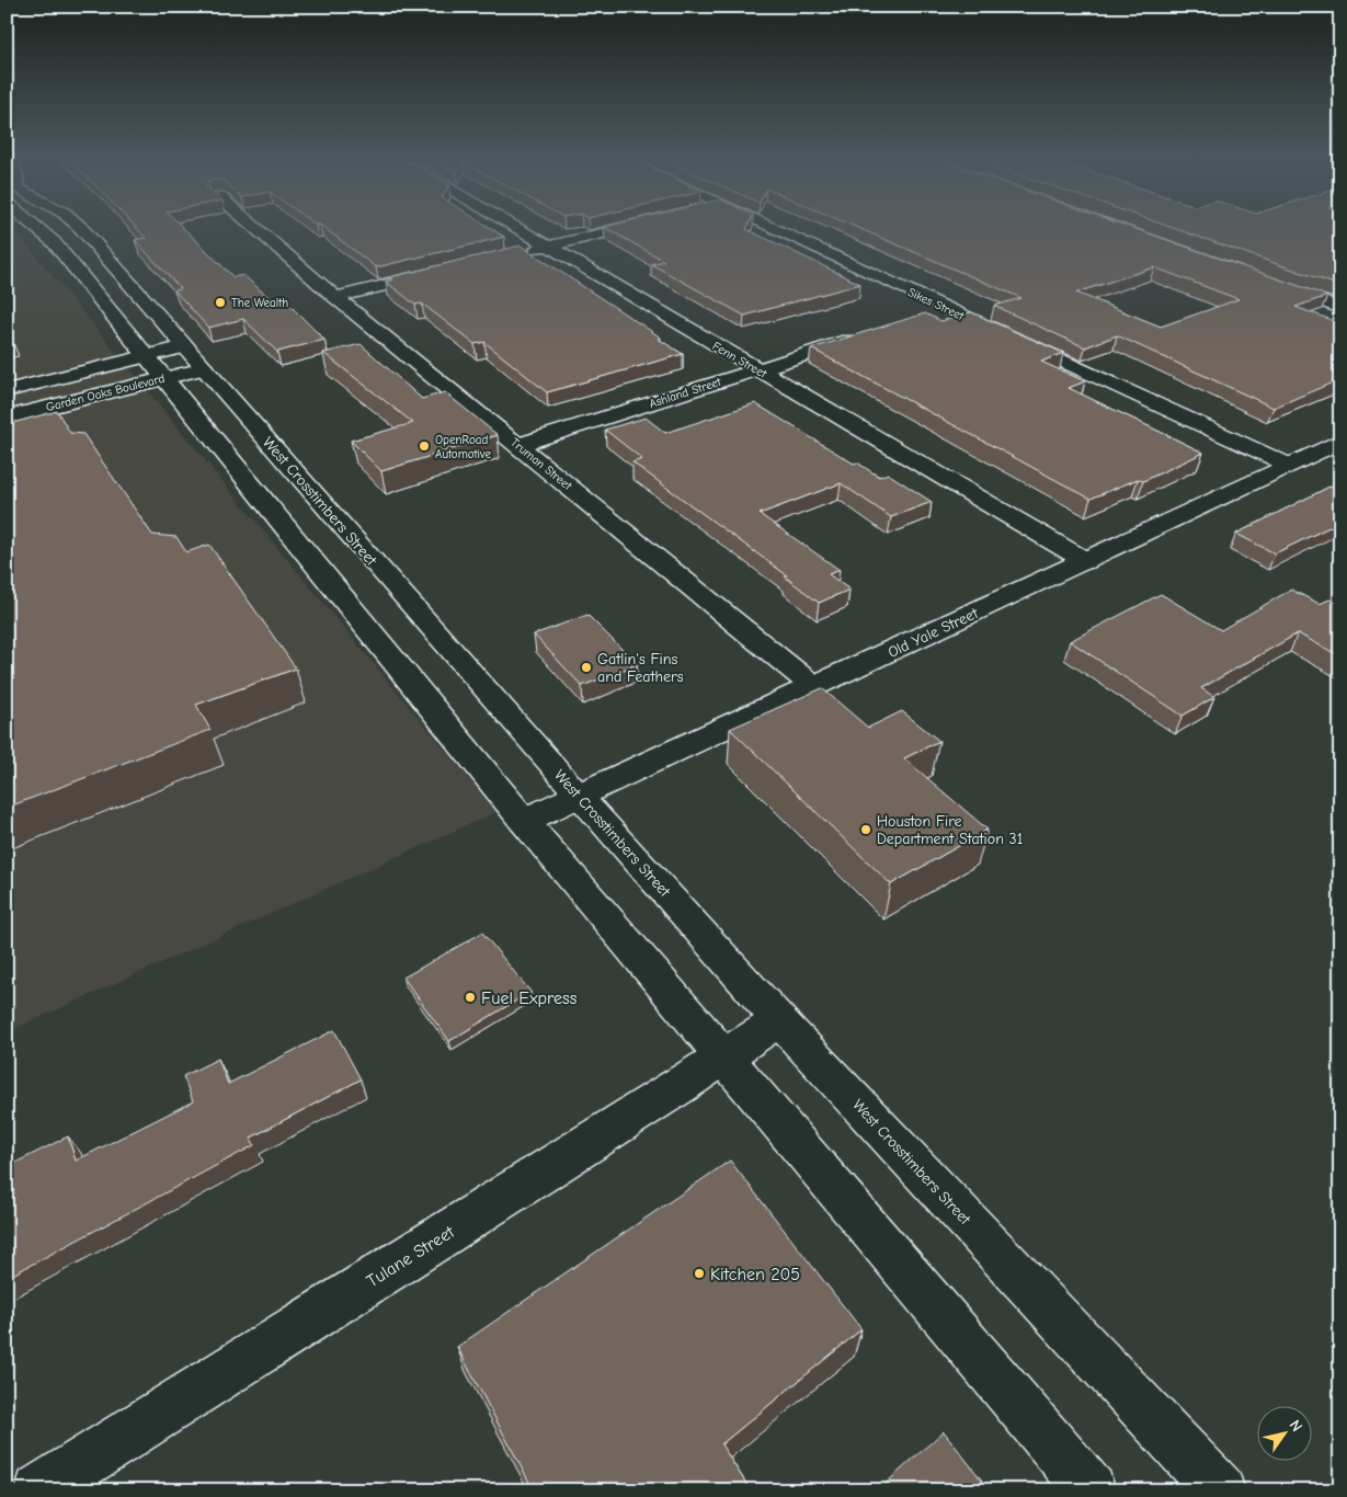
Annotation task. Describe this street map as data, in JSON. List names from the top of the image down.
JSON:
{
  "streets": {
    "street": [
      "Sikes Street",
      "Fenn Street",
      "Garden Oaks Boulevard",
      "Ashland Street",
      "Truman Street",
      "West Crosstimbers Street",
      "Old Yale Street",
      "Tulane Street"
    ]
  },
  "crossings": [
    ["Sikes Street", "Old Yale Street"],
    ["Fenn Street", "Ashland Street"],
    ["Fenn Street", "Old Yale Street"],
    ["Garden Oaks Boulevard", "West Crosstimbers Street"],
    ["Ashland Street", "Truman Street"],
    ["Truman Street", "Old Yale Street"],
    ["West Crosstimbers Street", "Old Yale Street"],
    ["West Crosstimbers Street", "Tulane Street"]
  ],
  "places": [
    "The Wealth",
    "OpenRoad Automotive",
    "Gatlin's Fins and Feathers",
    "Houston Fire Department Station 31",
    "Fuel Express",
    "Kitchen 205"
  ],
  "north": "top right"
}
